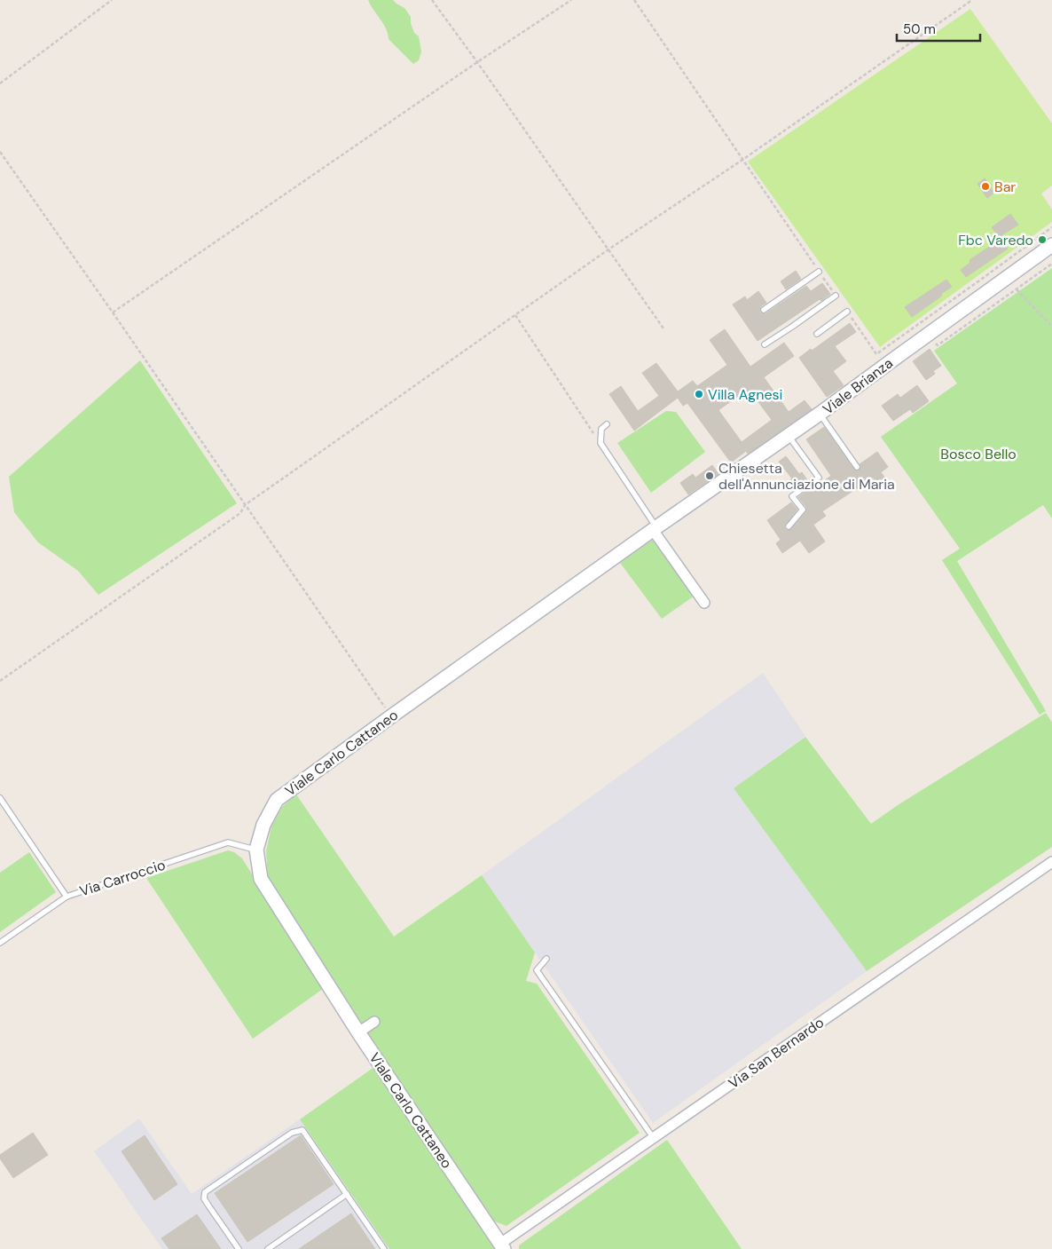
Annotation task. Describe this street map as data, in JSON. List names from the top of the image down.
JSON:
{
  "streets": {
    "street": ["Viale Brianza", "Viale Carlo Cattaneo", "Via San Bernardo"],
    "lane": ["Via Carroccio"]
  },
  "crossings": [
    ["Viale Brianza", "Viale Carlo Cattaneo"],
    ["Viale Carlo Cattaneo", "Via Carroccio"],
    ["Viale Carlo Cattaneo", "Via San Bernardo"]
  ],
  "parks": ["Bosco Bello"],
  "places": [
    "Bar",
    "Fbc Varedo",
    "Villa Agnesi",
    "Chiesetta dell'Annunciazione di Maria"
  ],
  "scale_bar": "50 m"
}
